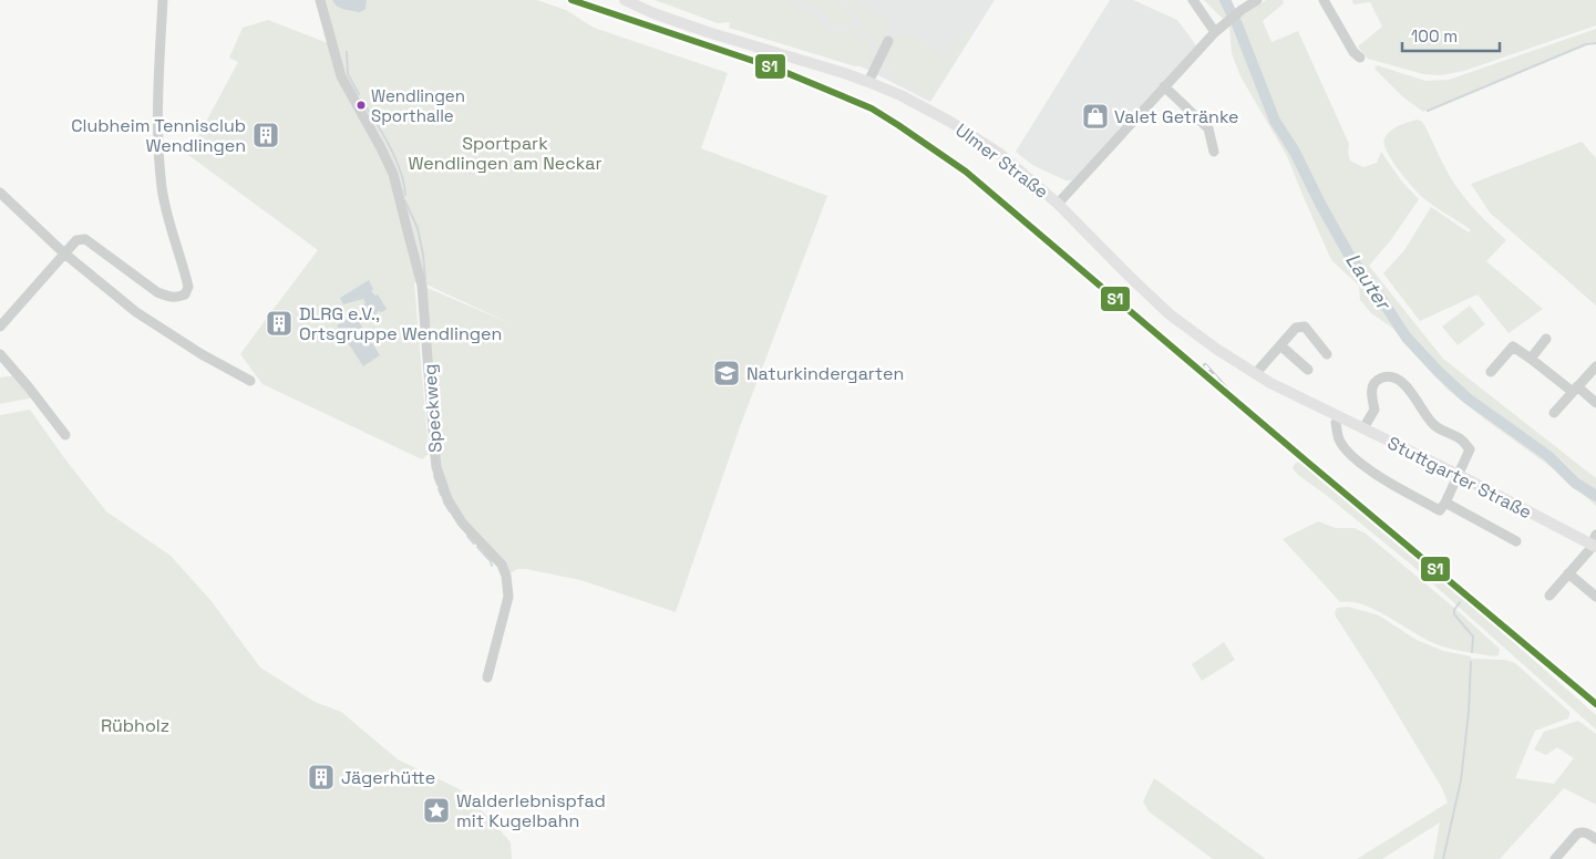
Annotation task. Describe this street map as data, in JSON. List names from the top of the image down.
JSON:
{
  "streets": {
    "main road": ["Ulmer Straße", "Stuttgarter Straße"],
    "street": ["Speckweg"]
  },
  "crossings": [
    ["Ulmer Straße", "Stuttgarter Straße"]
  ],
  "water": ["Lauter"],
  "parks": ["Sportpark Wendlingen am Neckar", "Rübholz"],
  "places": {
    "other": ["Wendlingen Sporthalle"],
    "shop": ["Valet Getränke"],
    "building": ["Clubheim Tennisclub Wendlingen", "DLRG e.V., Ortsgruppe Wendlingen", "Jägerhütte"],
    "school or university": ["Naturkindergarten"],
    "place": ["Walderlebnispfad mit Kugelbahn"]
  },
  "lines": ["transit line S1"],
  "scale_bar": "100 m"
}
